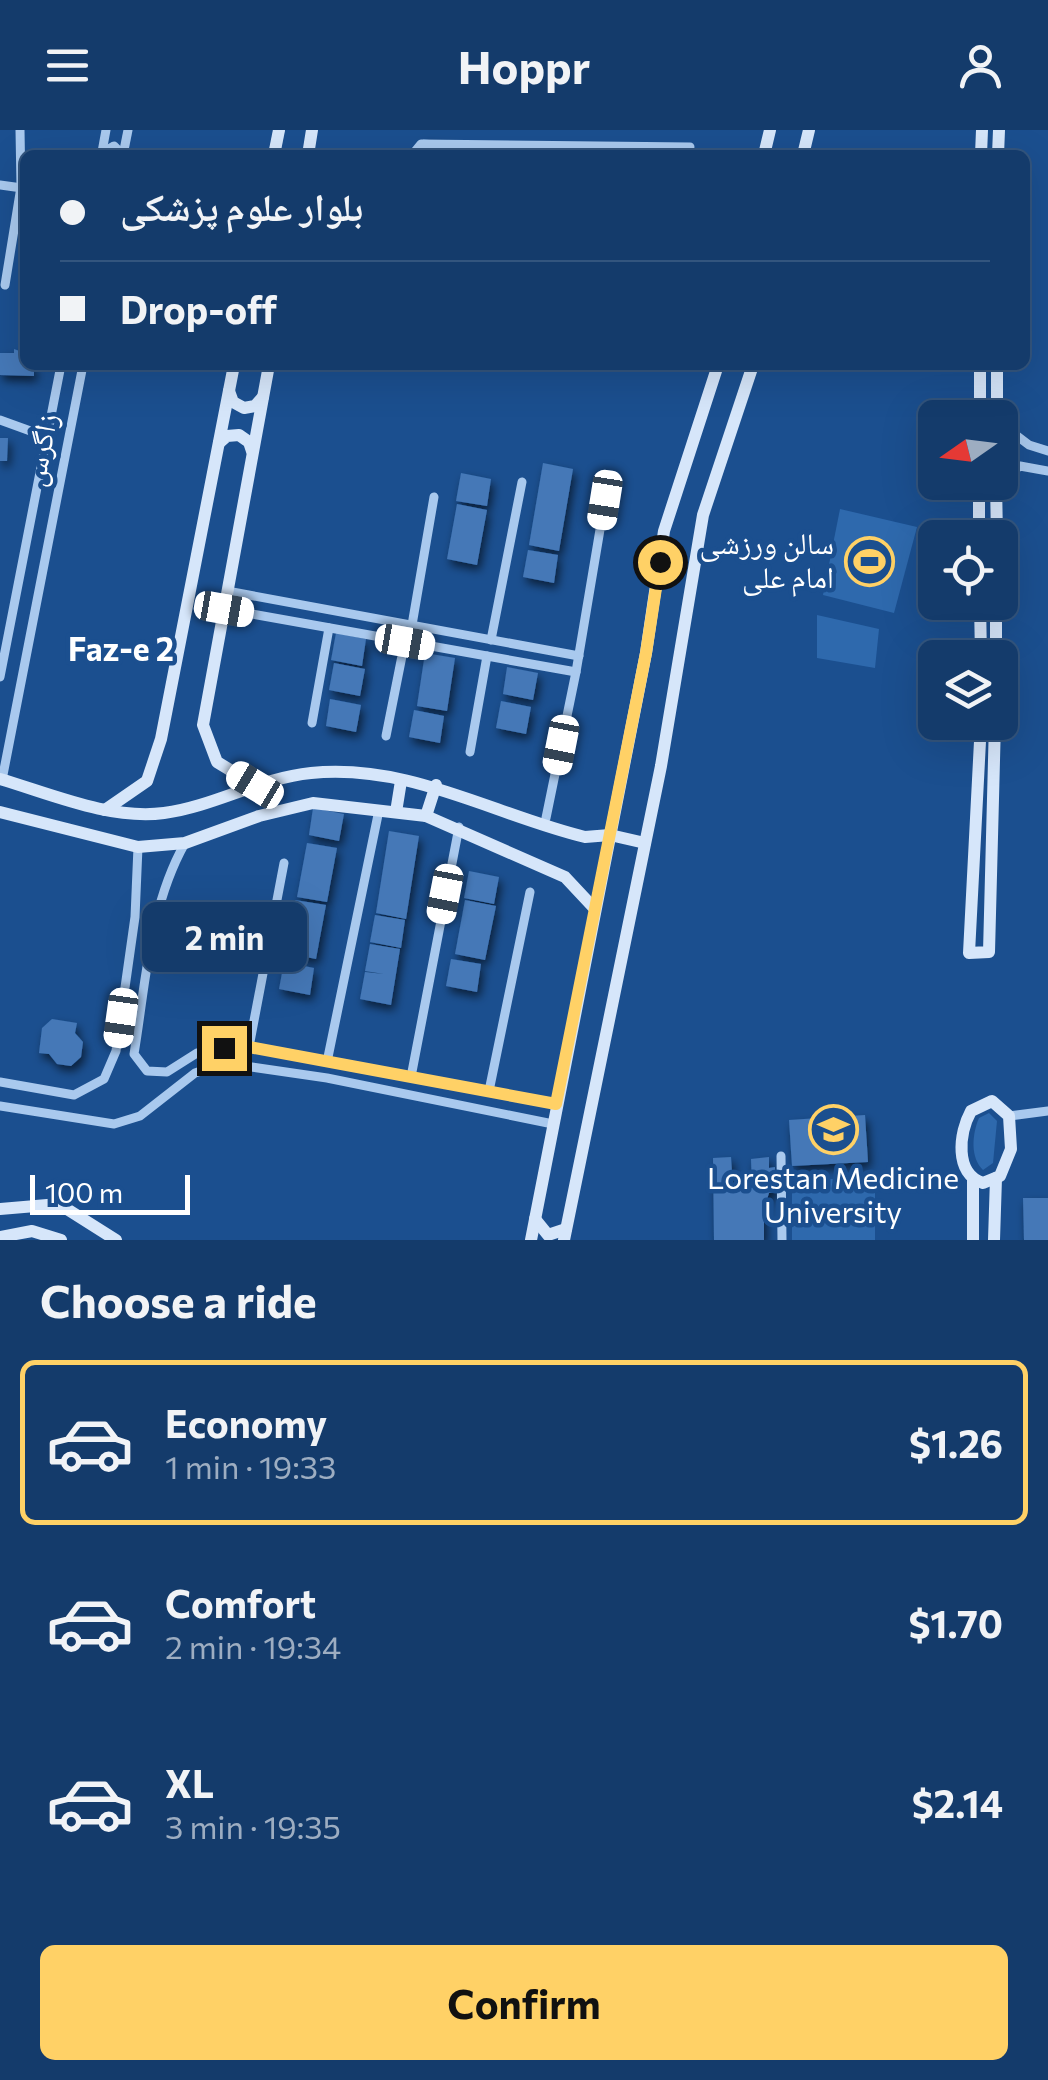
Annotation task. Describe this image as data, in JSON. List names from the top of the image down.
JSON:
{
  "streets": {
    "street": ["زاگرس"]
  },
  "districts": ["Faz-e 2"],
  "places": {
    "sports": ["سالن ورزشی امام علی"],
    "school or university": ["Lorestan Medicine University"]
  },
  "scale_bar": "100 m",
  "north": "left",
  "page": {
    "header": "Hoppr",
    "banner": ["بلوار علوم پزشکی", "Drop-off"],
    "bubble": "2 min",
    "scale": "100 m",
    "heading": "Choose a ride",
    "list": [
      {
        "name": "Economy",
        "note": "1 min · 19:33",
        "value": "$1.26"
      },
      {
        "name": "Comfort",
        "note": "2 min · 19:34",
        "value": "$1.70"
      },
      {
        "name": "XL",
        "note": "3 min · 19:35",
        "value": "$2.14"
      }
    ],
    "buttons": "Confirm"
  }
}
